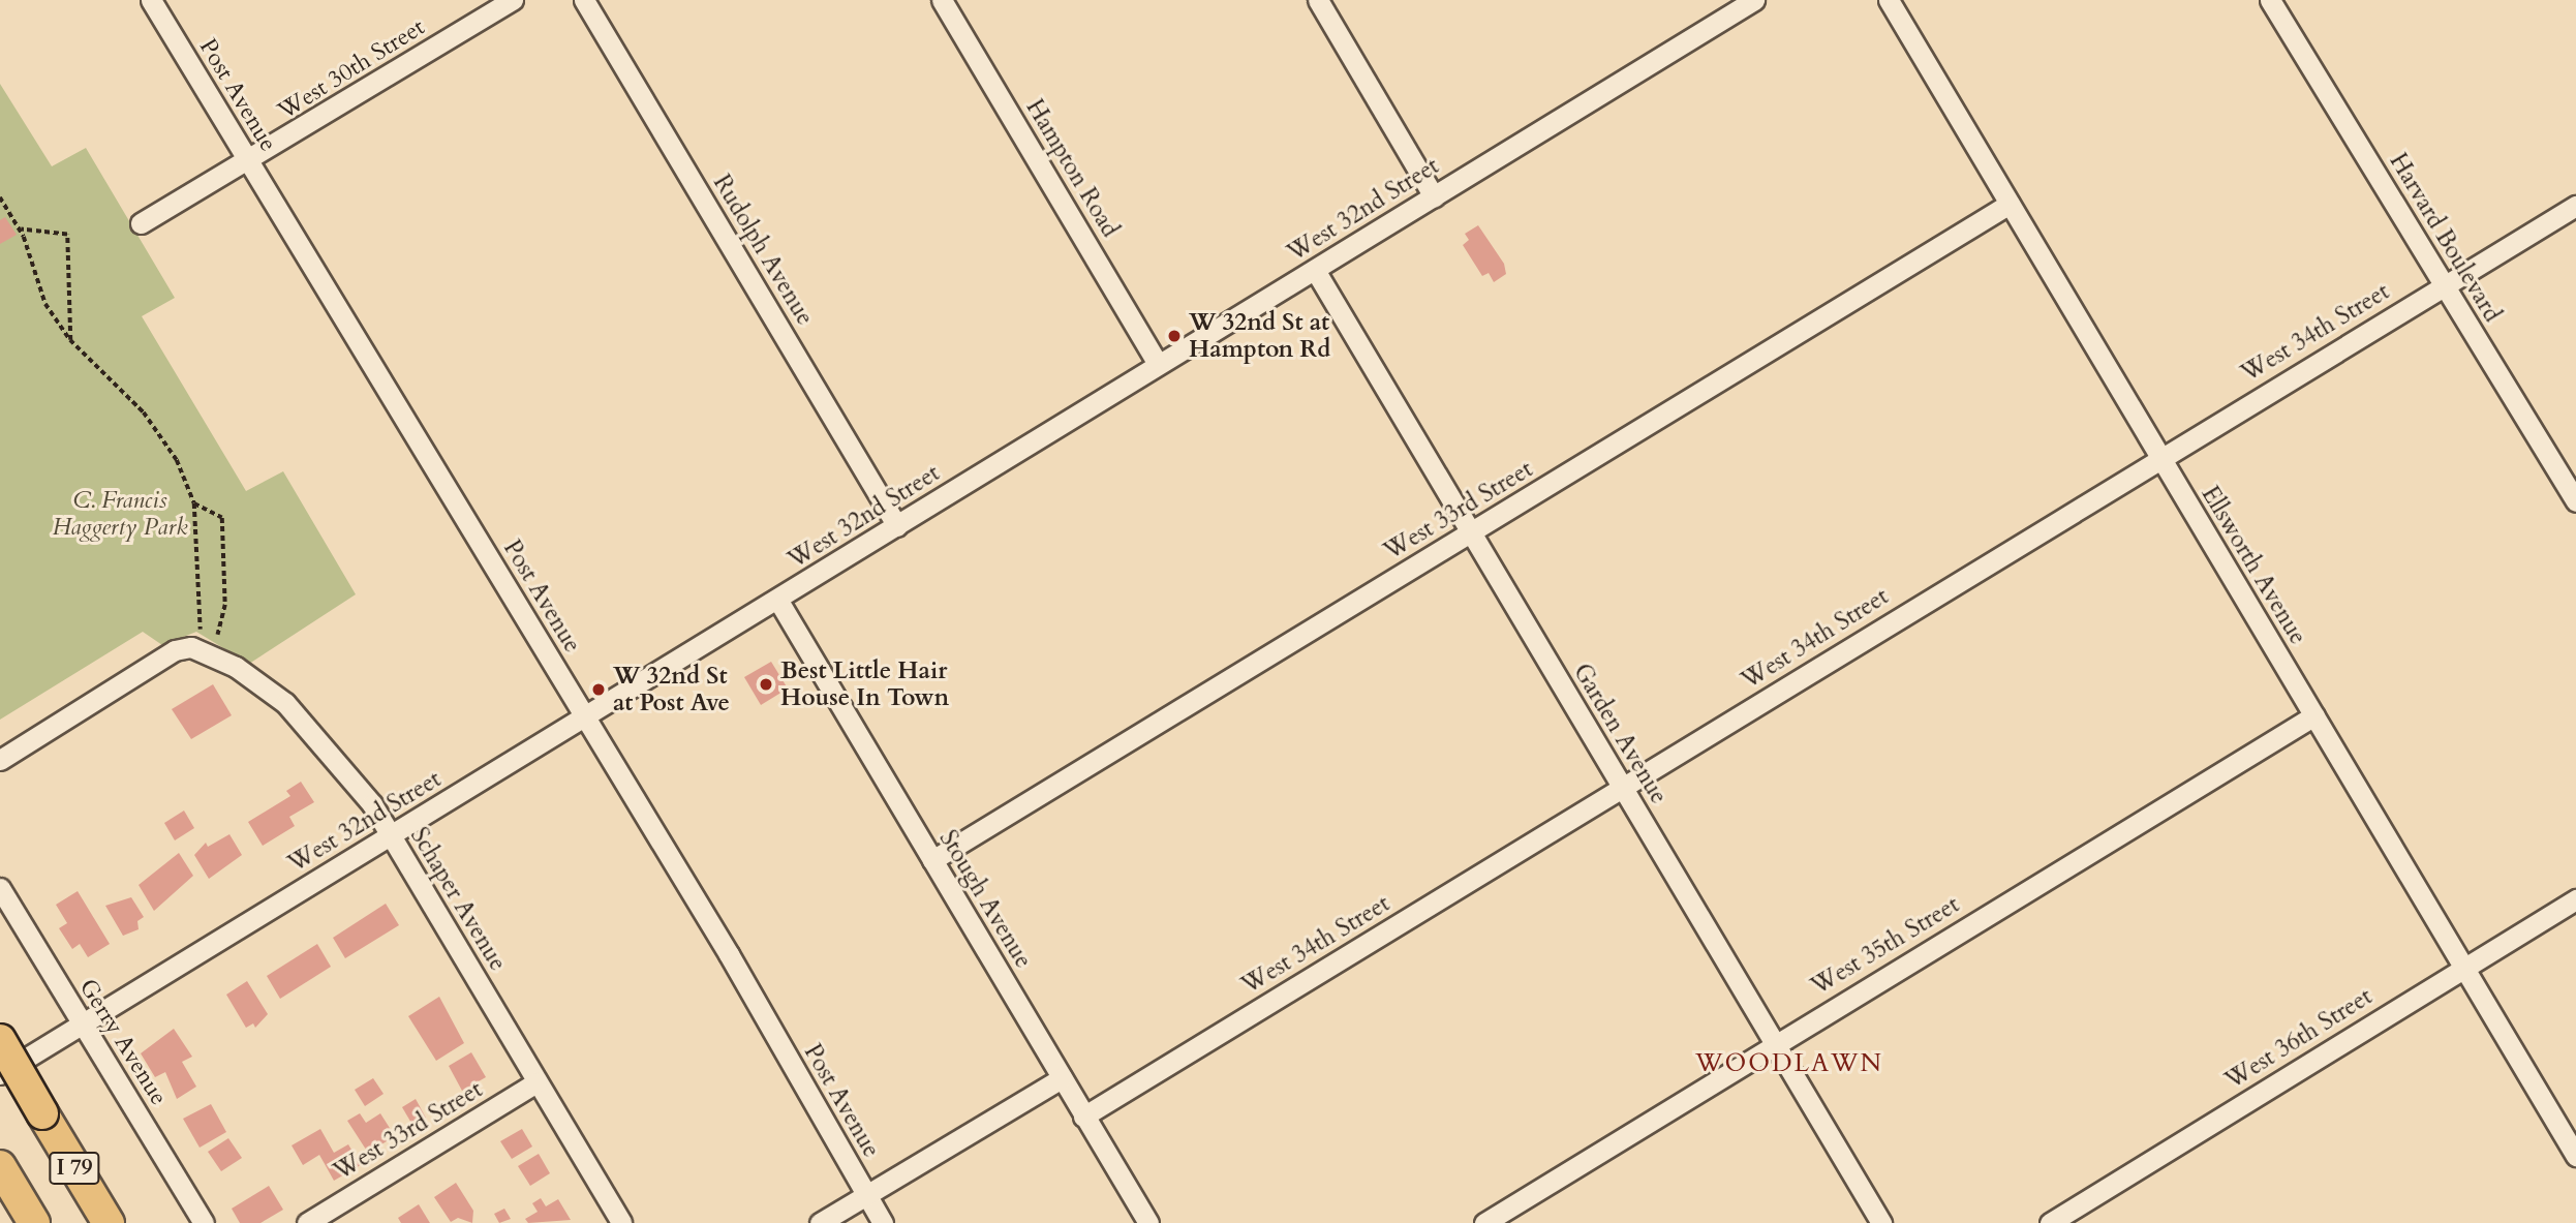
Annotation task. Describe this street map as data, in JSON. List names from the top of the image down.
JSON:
{
  "streets": {
    "highway": ["I 79"],
    "street": [
      "West 30th Street",
      "Post Avenue",
      "Hampton Road",
      "West 32nd Street",
      "Harvard Boulevard",
      "Rudolph Avenue",
      "West 34th Street",
      "West 33rd Street",
      "Ellsworth Avenue",
      "Garden Avenue",
      "Schaper Avenue",
      "Stough Avenue",
      "West 35th Street",
      "West 36th Street",
      "Gerry Avenue"
    ]
  },
  "crossings": [
    ["West 30th Street", "Post Avenue"],
    ["Post Avenue", "West 32nd Street"],
    ["Hampton Road", "West 32nd Street"],
    ["West 32nd Street", "Rudolph Avenue"],
    ["West 32nd Street", "Garden Avenue"],
    ["West 32nd Street", "Schaper Avenue"],
    ["West 32nd Street", "Stough Avenue"],
    ["West 32nd Street", "Gerry Avenue"],
    ["Harvard Boulevard", "West 34th Street"],
    ["West 34th Street", "Ellsworth Avenue"],
    ["West 34th Street", "Garden Avenue"],
    ["West 34th Street", "Stough Avenue"],
    ["West 33rd Street", "Ellsworth Avenue"],
    ["West 33rd Street", "Garden Avenue"],
    ["West 33rd Street", "Schaper Avenue"],
    ["West 33rd Street", "Stough Avenue"],
    ["Ellsworth Avenue", "West 35th Street"],
    ["Ellsworth Avenue", "West 36th Street"],
    ["Garden Avenue", "West 35th Street"]
  ],
  "districts": ["WOODLAWN"],
  "parks": ["C. Francis Haggerty Park"],
  "places": ["W 32nd St at Hampton Rd", "Best Little Hair House In Town", "W 32nd St at Post Ave"]
}
